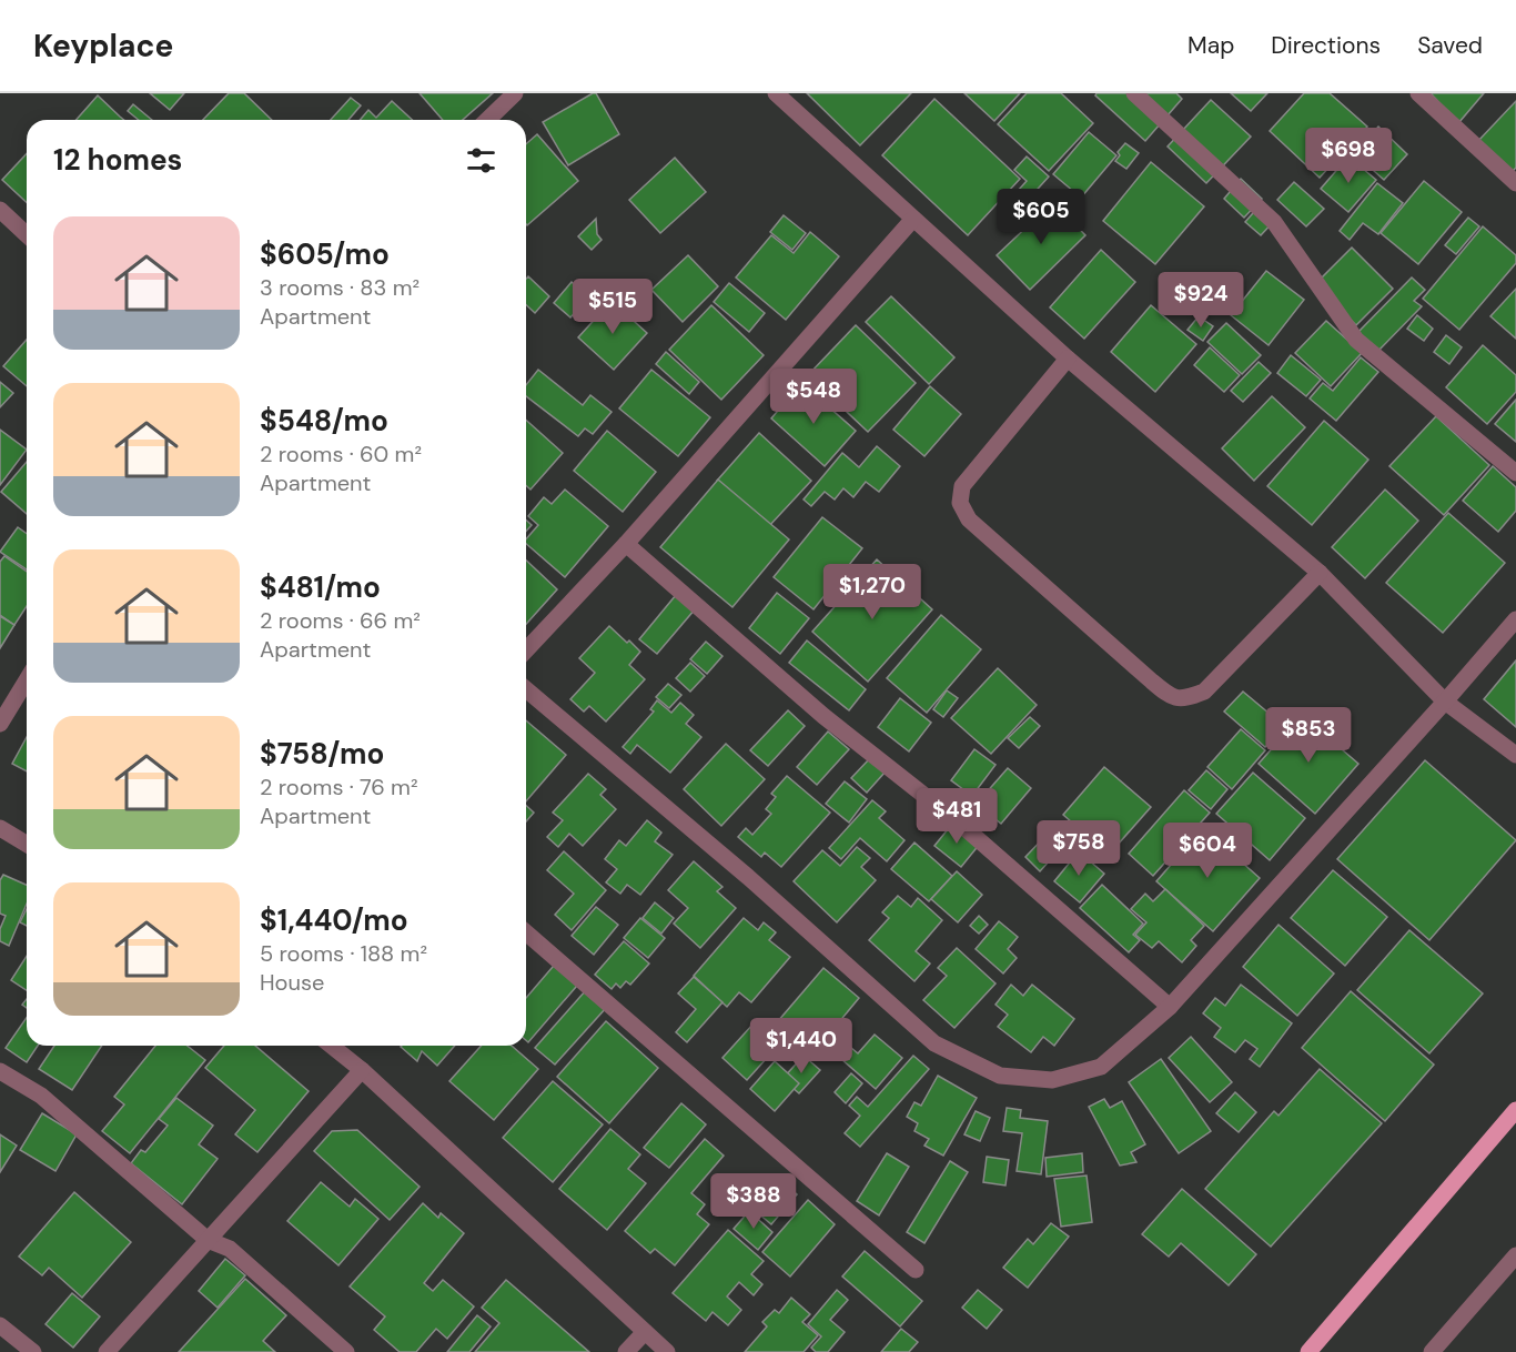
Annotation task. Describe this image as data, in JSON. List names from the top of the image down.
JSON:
{
  "page": {
    "header": "Keyplace",
    "nav": ["Map", "Directions", "Saved"],
    "heading": "12 homes",
    "price": [
      "$698",
      "$605",
      "$924",
      "$515",
      "$548",
      "$1,270",
      "$853",
      "$481",
      "$758",
      "$604",
      "$1,440",
      "$388"
    ],
    "list": [
      {
        "name": "$605/mo",
        "note": "3 rooms · 83 m² · Apartment"
      },
      {
        "name": "$548/mo",
        "note": "2 rooms · 60 m² · Apartment"
      },
      {
        "name": "$481/mo",
        "note": "2 rooms · 66 m² · Apartment"
      },
      {
        "name": "$758/mo",
        "note": "2 rooms · 76 m² · Apartment"
      },
      {
        "name": "$1,440/mo",
        "note": "5 rooms · 188 m² · House"
      }
    ]
  }
}
